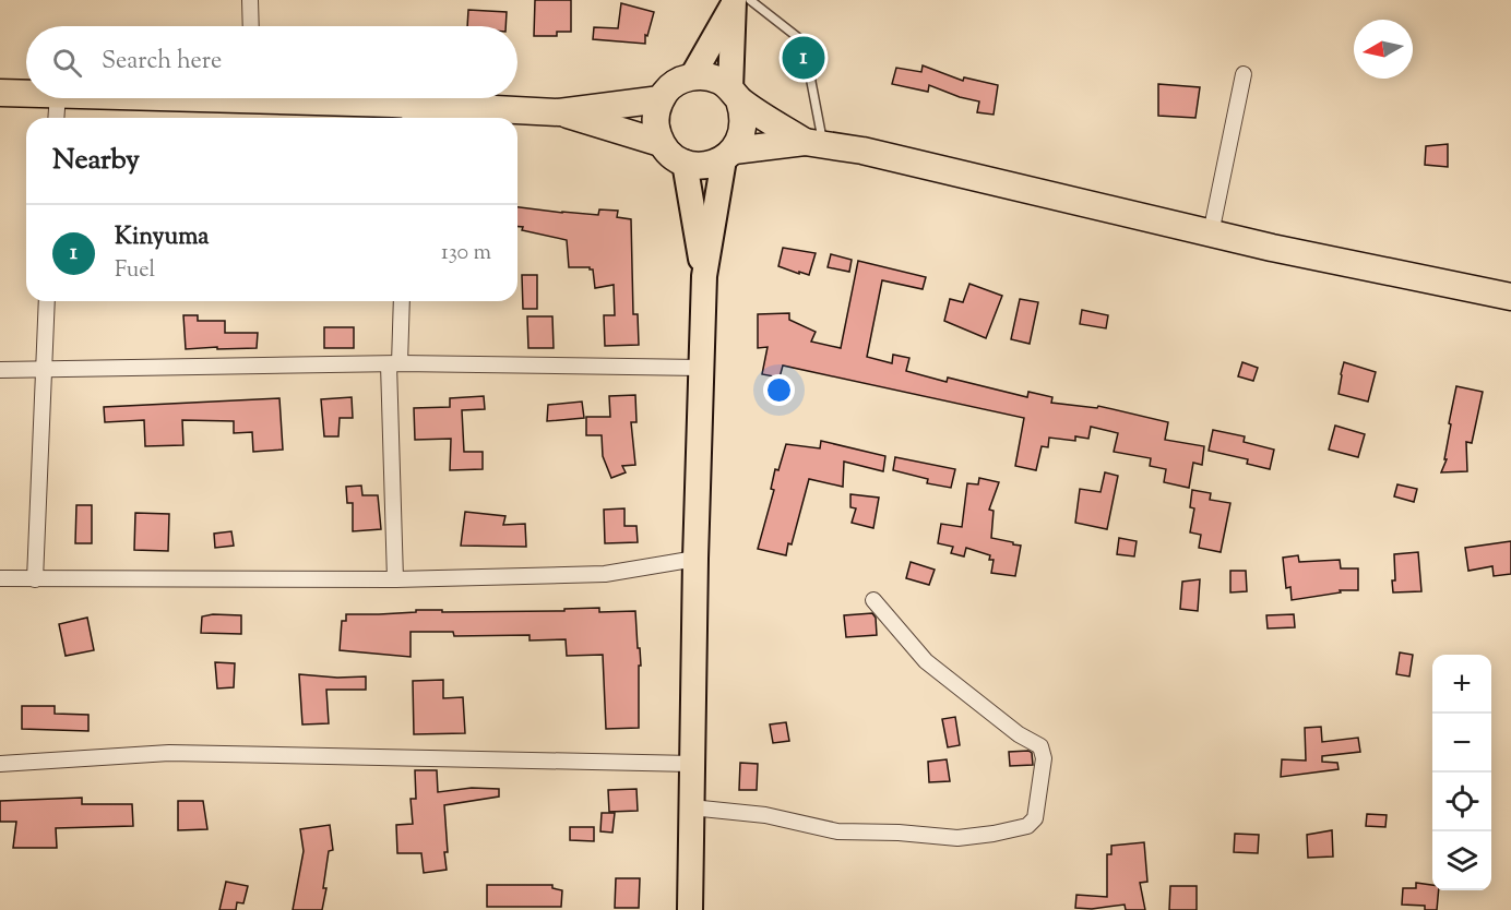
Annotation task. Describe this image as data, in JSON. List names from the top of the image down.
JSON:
{
  "north": "left",
  "page": {
    "search": "Search here",
    "pins": "1",
    "heading": "Nearby",
    "list": [
      {
        "mark": "1",
        "name": "Kinyuma",
        "note": "Fuel",
        "value": "130 m"
      }
    ],
    "map_buttons": ["+", "−"]
  }
}
